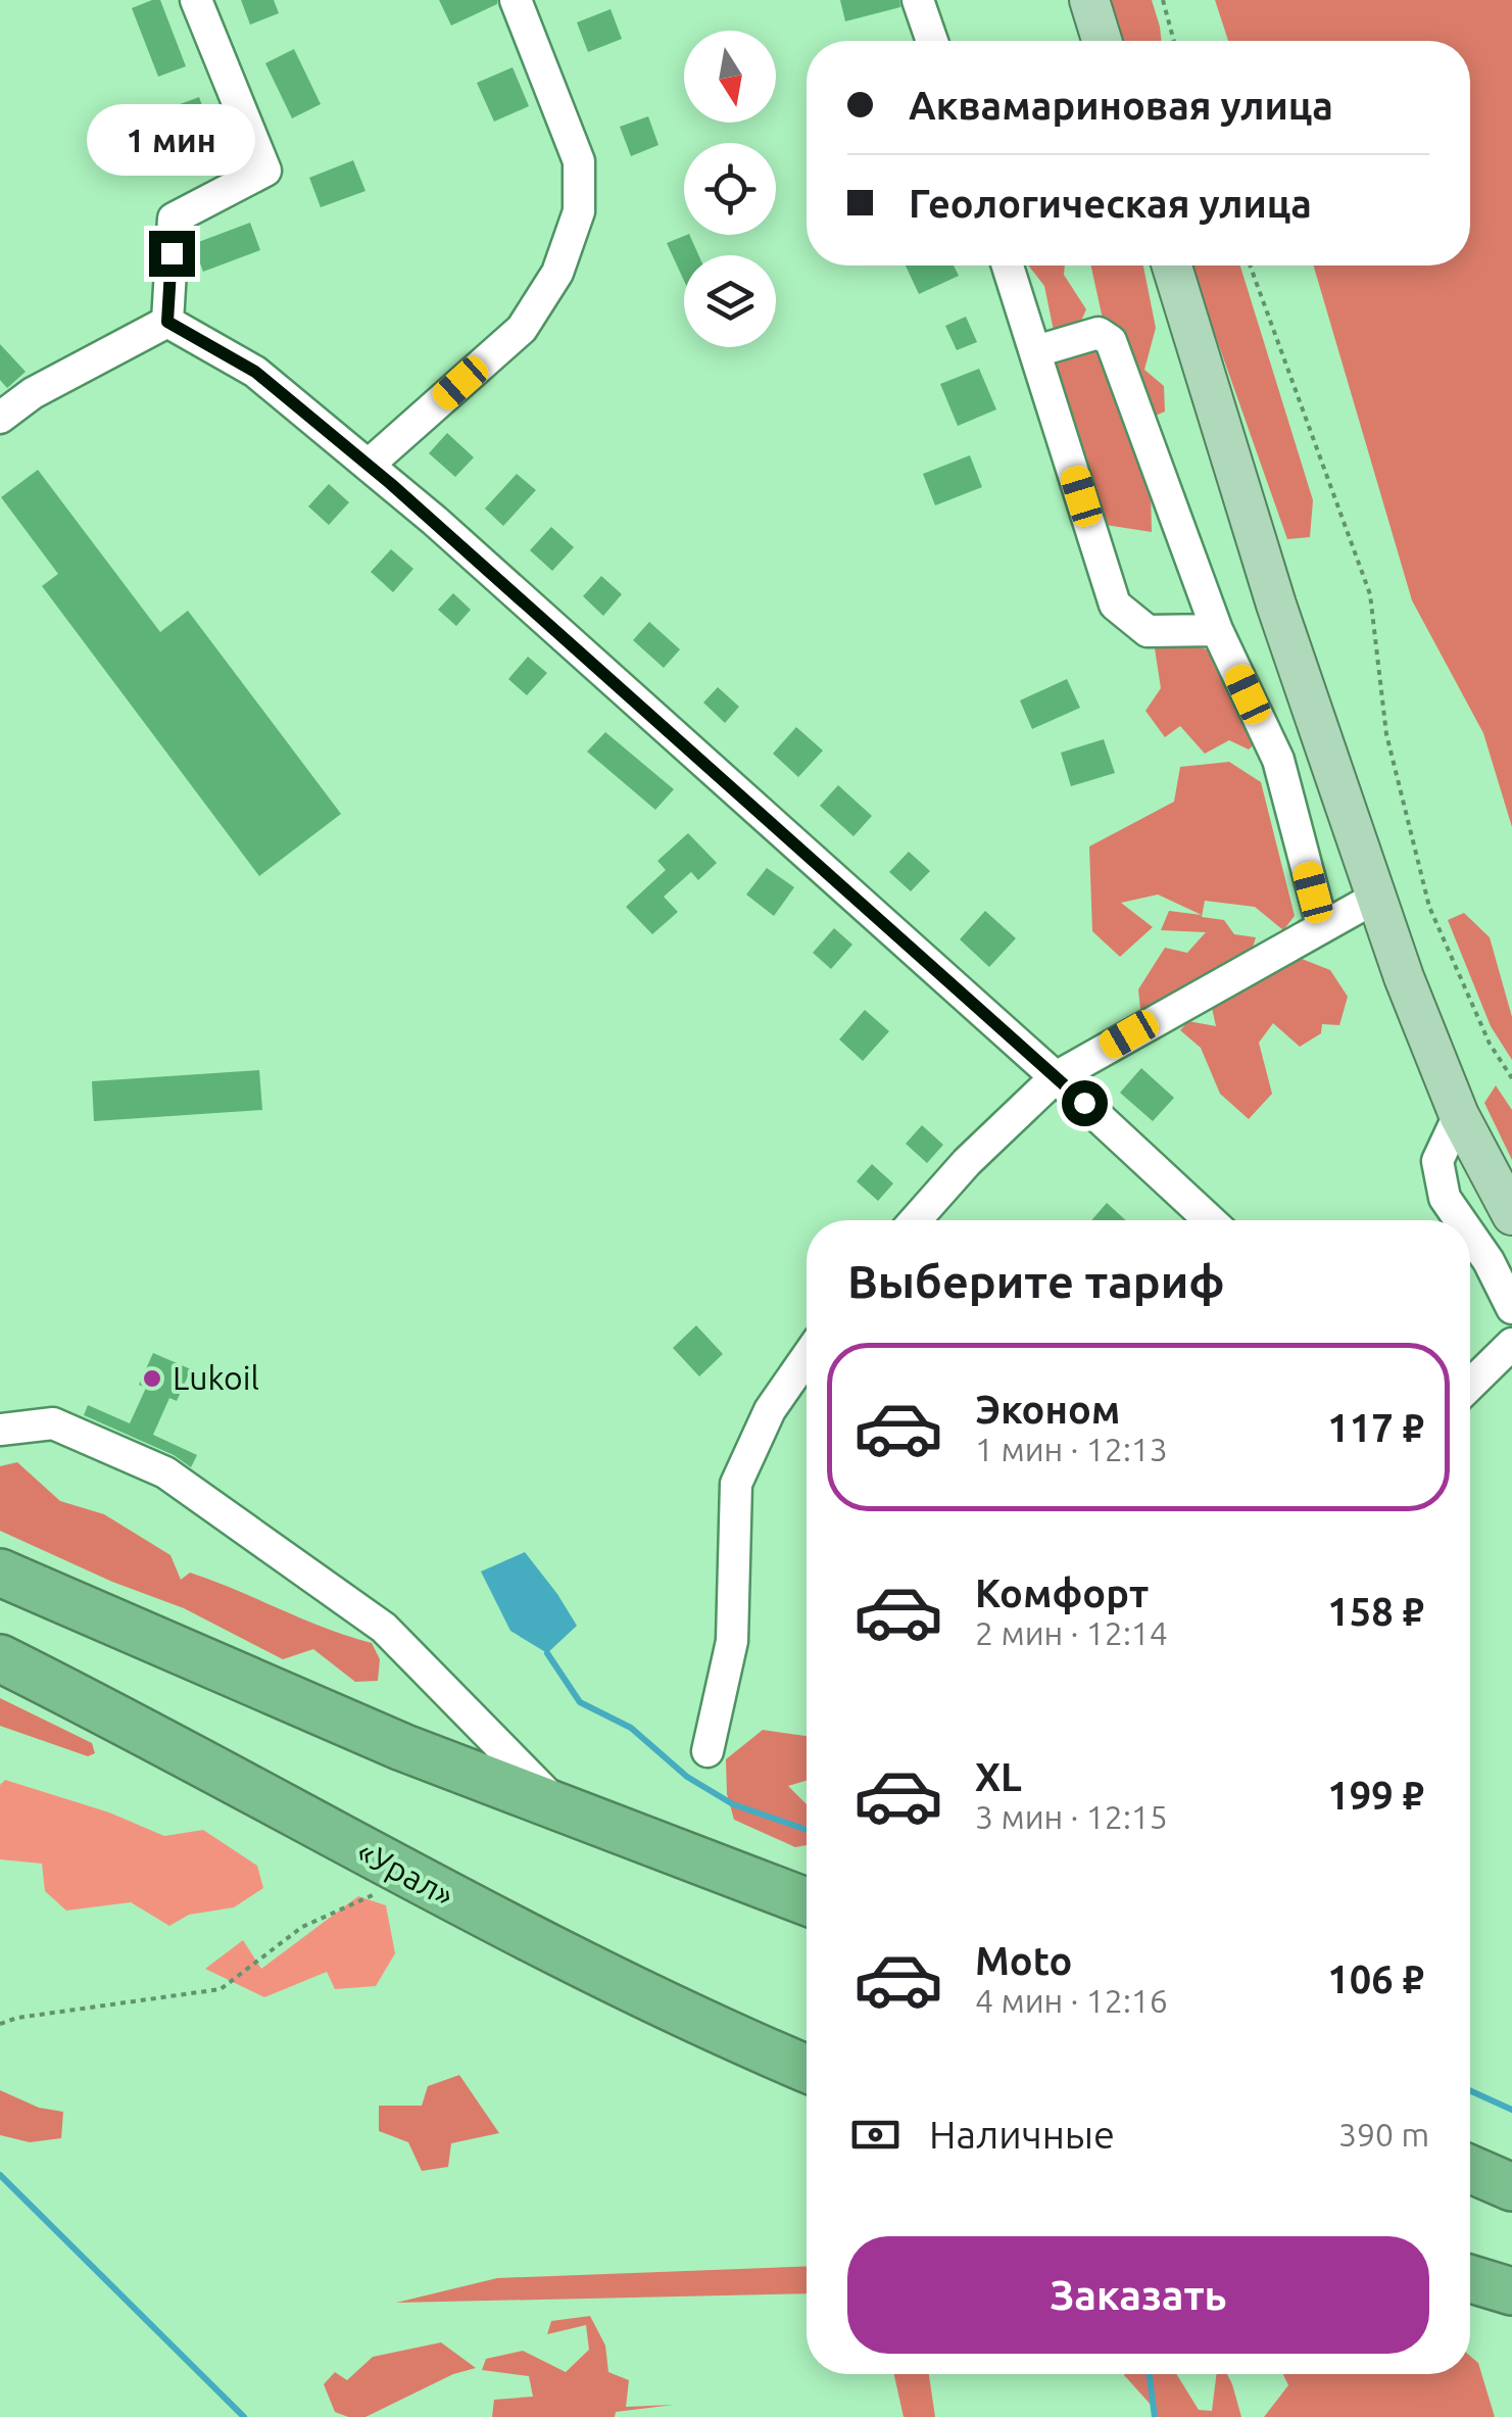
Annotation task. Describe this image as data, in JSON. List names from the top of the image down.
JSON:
{
  "streets": {
    "highway": ["«Урал»"]
  },
  "places": ["Lukoil"],
  "north": "bottom",
  "page": {
    "banner": ["Аквамариновая улица", "Геологическая улица"],
    "bubble": "1 мин",
    "heading": "Выберите тариф",
    "list": [
      {
        "name": "Эконом",
        "note": "1 мин · 12:13",
        "value": "117 ₽"
      },
      {
        "name": "Комфорт",
        "note": "2 мин · 12:14",
        "value": "158 ₽"
      },
      {
        "name": "XL",
        "note": "3 мин · 12:15",
        "value": "199 ₽"
      },
      {
        "name": "Moto",
        "note": "4 мин · 12:16",
        "value": "106 ₽"
      }
    ],
    "pay": ["Наличные", "390 m"],
    "buttons": "Заказать"
  }
}
